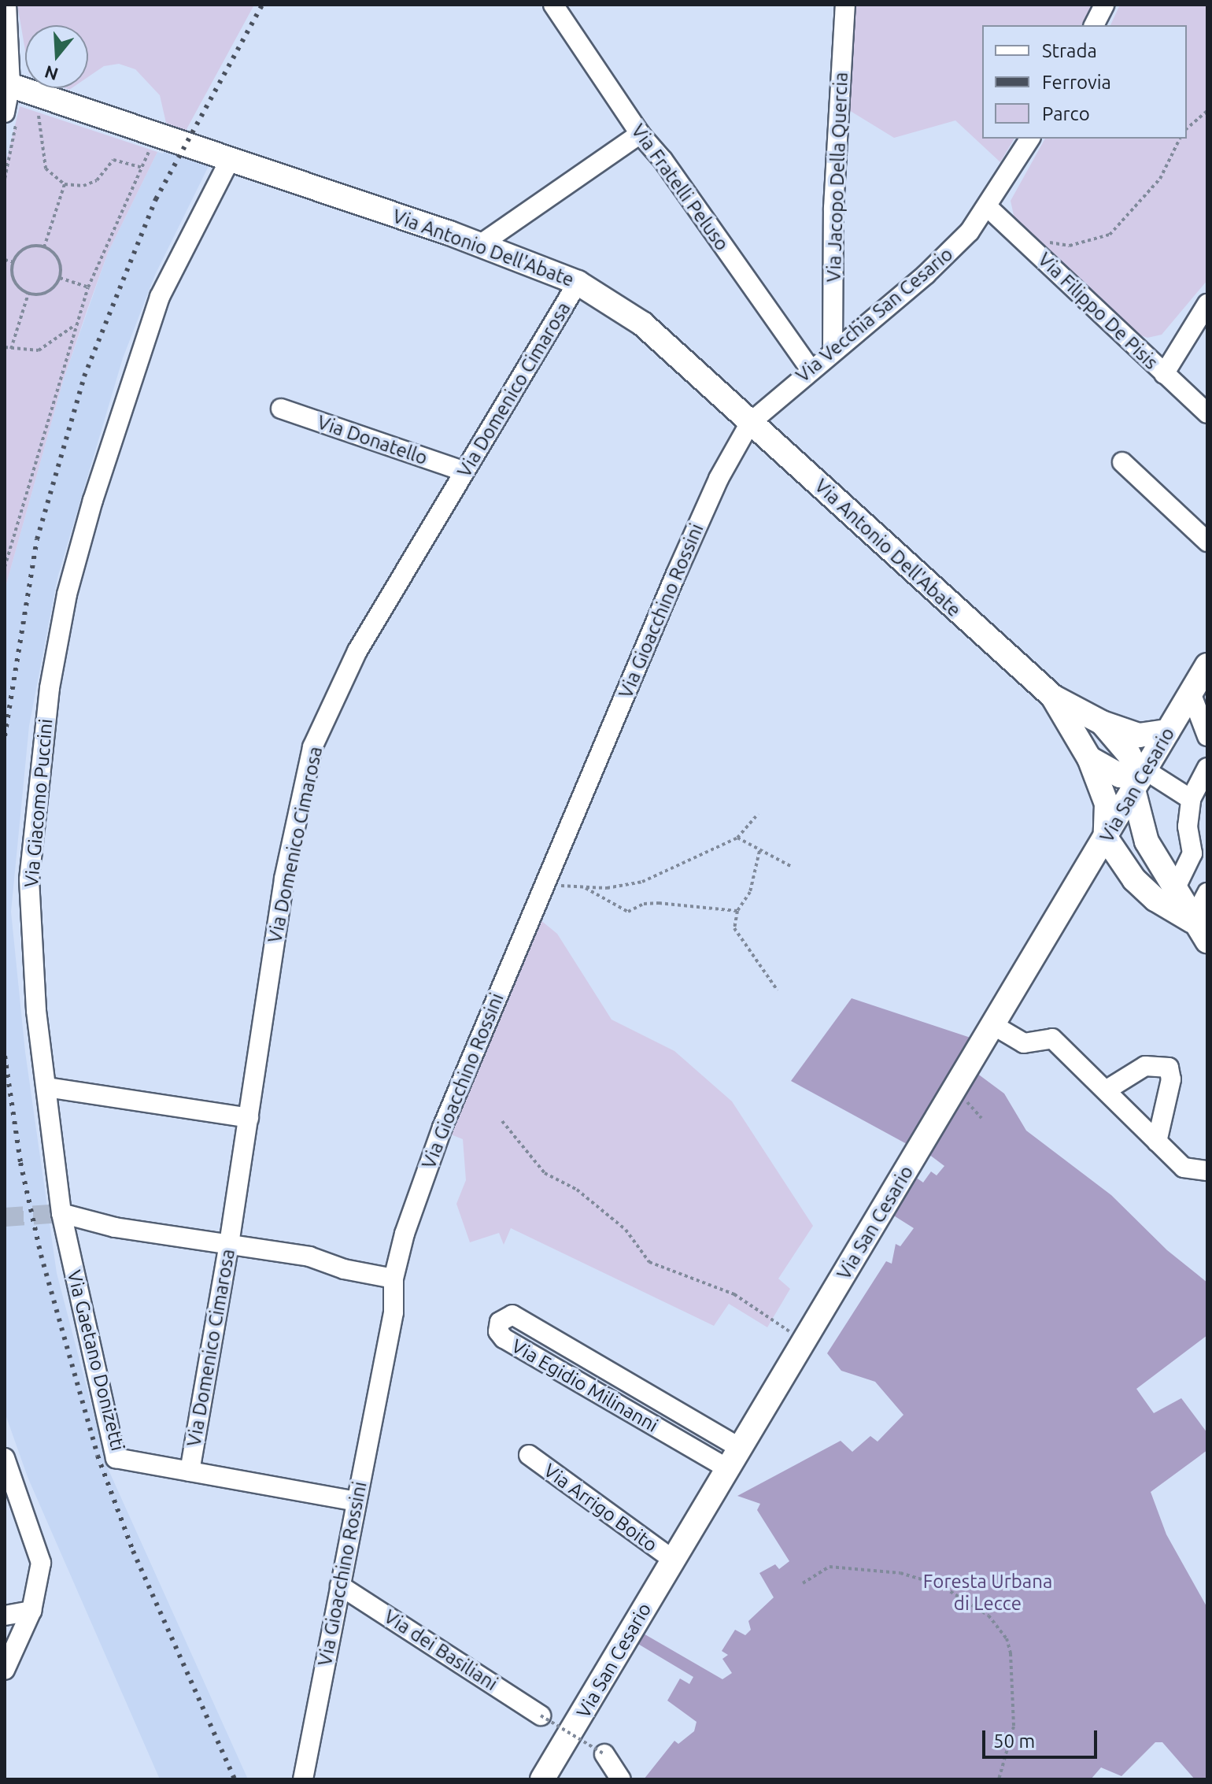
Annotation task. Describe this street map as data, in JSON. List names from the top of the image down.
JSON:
{
  "streets": {
    "main road": ["Via Antonio Dell'Abate", "Via San Cesario"],
    "street": [
      "Via Jacopo Della Quercia",
      "Via Fratelli Peluso",
      "Via Filippo De Pisis",
      "Via Vecchia San Cesario",
      "Via Domenico Cimarosa",
      "Via Donatello",
      "Via Gioacchino Rossini",
      "Via Giacomo Puccini",
      "Via Gaetano Donizetti",
      "Via Egidio Milinanni",
      "Via Arrigo Boito",
      "Via dei Basiliani"
    ]
  },
  "crossings": [
    ["Via Jacopo Della Quercia", "Via Vecchia San Cesario"],
    ["Via Fratelli Peluso", "Via Vecchia San Cesario"],
    ["Via Antonio Dell'Abate", "Via Vecchia San Cesario"],
    ["Via Antonio Dell'Abate", "Via Domenico Cimarosa"],
    ["Via Antonio Dell'Abate", "Via Gioacchino Rossini"],
    ["Via Antonio Dell'Abate", "Via San Cesario"],
    ["Via Antonio Dell'Abate", "Via Giacomo Puccini"],
    ["Via Filippo De Pisis", "Via Vecchia San Cesario"],
    ["Via Vecchia San Cesario", "Via Gioacchino Rossini"],
    ["Via Domenico Cimarosa", "Via Donatello"],
    ["Via Domenico Cimarosa", "Via Gaetano Donizetti"],
    ["Via Gioacchino Rossini", "Via Gaetano Donizetti"],
    ["Via Gioacchino Rossini", "Via dei Basiliani"],
    ["Via San Cesario", "Via Egidio Milinanni"],
    ["Via San Cesario", "Via Arrigo Boito"],
    ["Via Giacomo Puccini", "Via Gaetano Donizetti"]
  ],
  "parks": ["Foresta Urbana di Lecce"],
  "legend": ["Strada", "Ferrovia", "Parco"],
  "scale_bar": "50 m",
  "north": "bottom"
}
